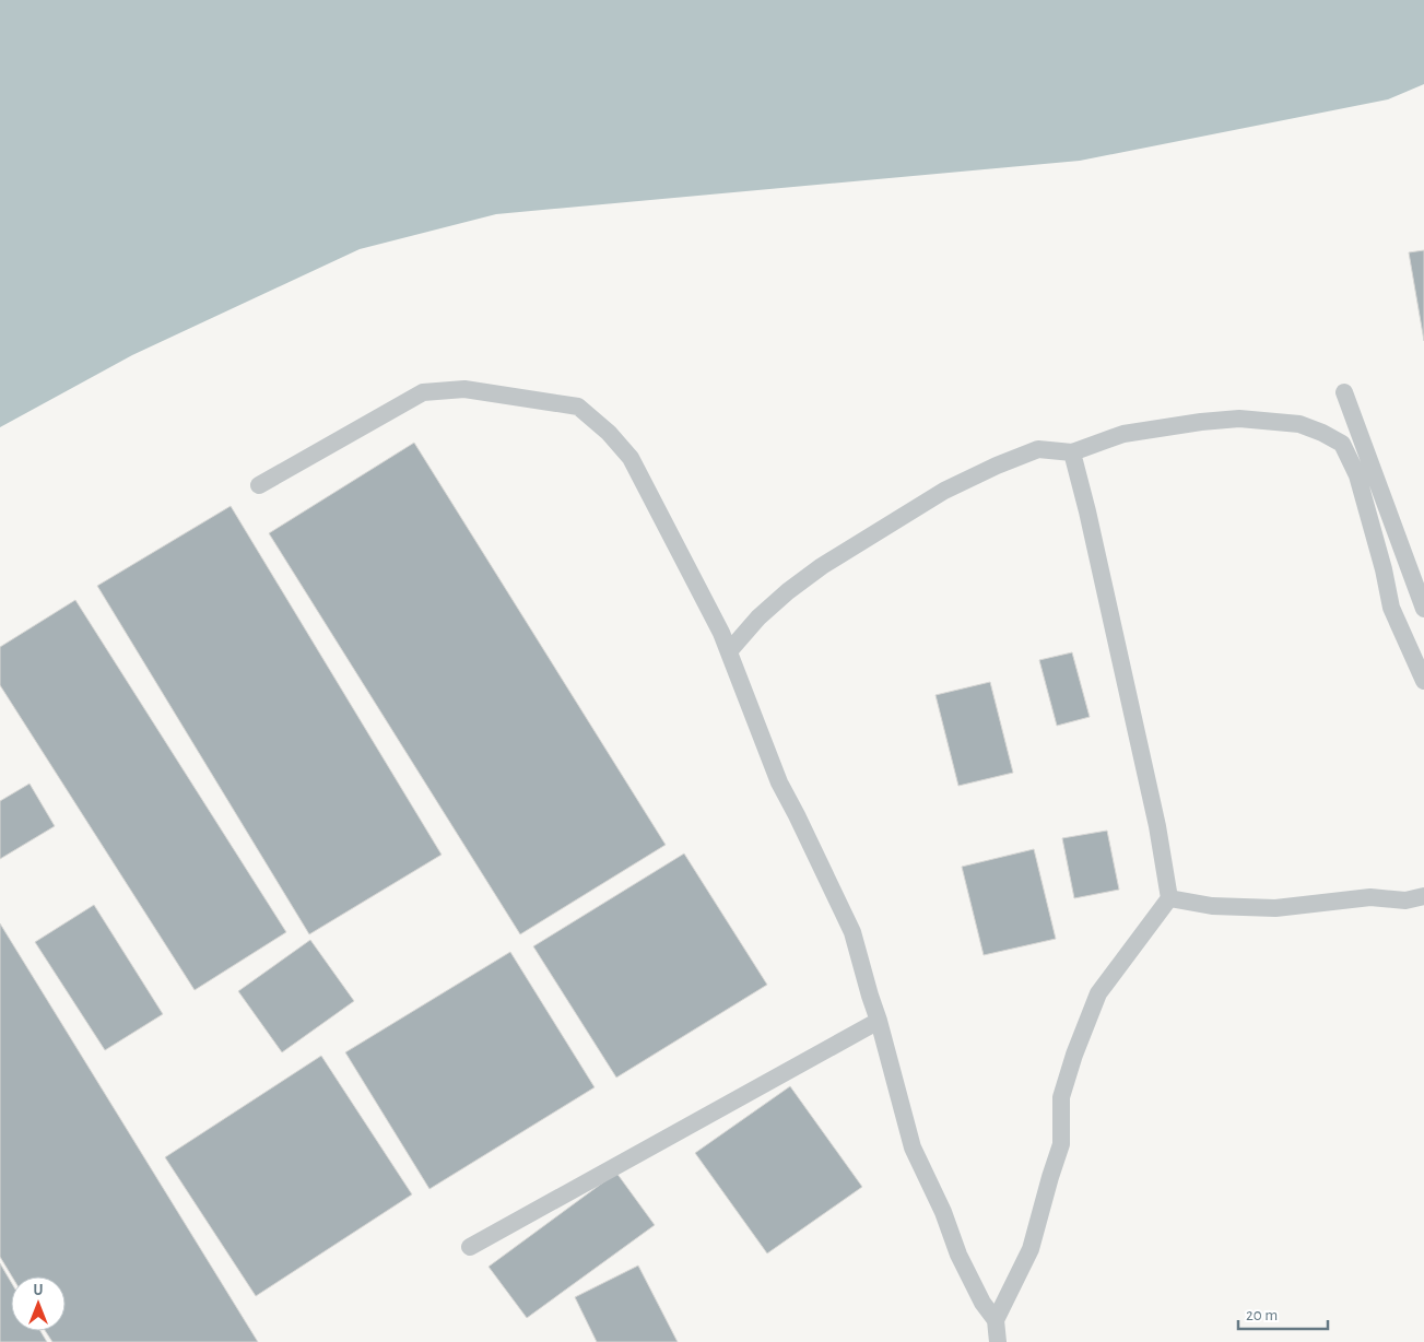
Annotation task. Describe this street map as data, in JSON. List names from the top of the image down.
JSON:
{
  "scale_bar": "20 m",
  "north": "top"
}
